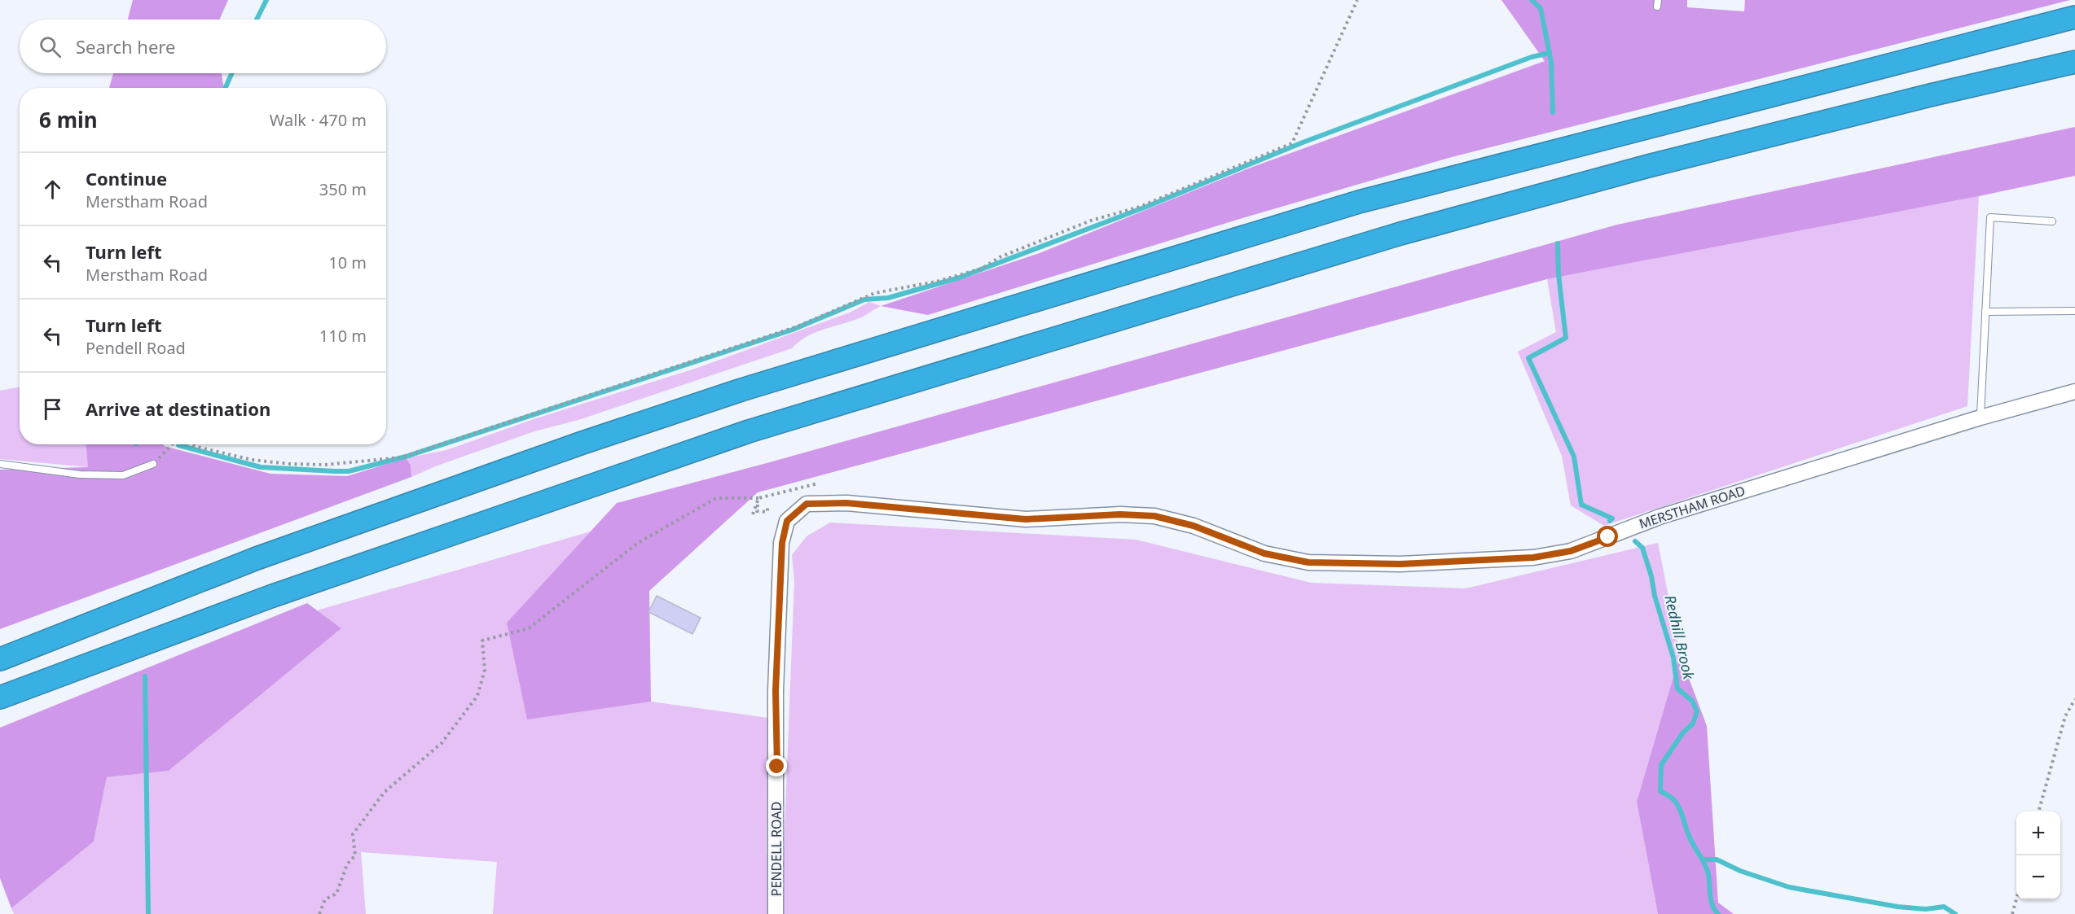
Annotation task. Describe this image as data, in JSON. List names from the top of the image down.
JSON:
{
  "streets": {
    "street": ["MERSTHAM ROAD", "PENDELL ROAD"]
  },
  "crossings": [
    ["MERSTHAM ROAD", "PENDELL ROAD"]
  ],
  "water": ["Redhill Brook"],
  "page": {
    "search": "Search here",
    "heading": ["6 min", "Walk · 470 m"],
    "list": [
      ["Continue", "Merstham Road", "350 m"],
      ["Turn left", "Merstham Road", "10 m"],
      ["Turn left", "Pendell Road", "110 m"],
      "Arrive at destination"
    ],
    "map_buttons": ["+", "−"]
  }
}
